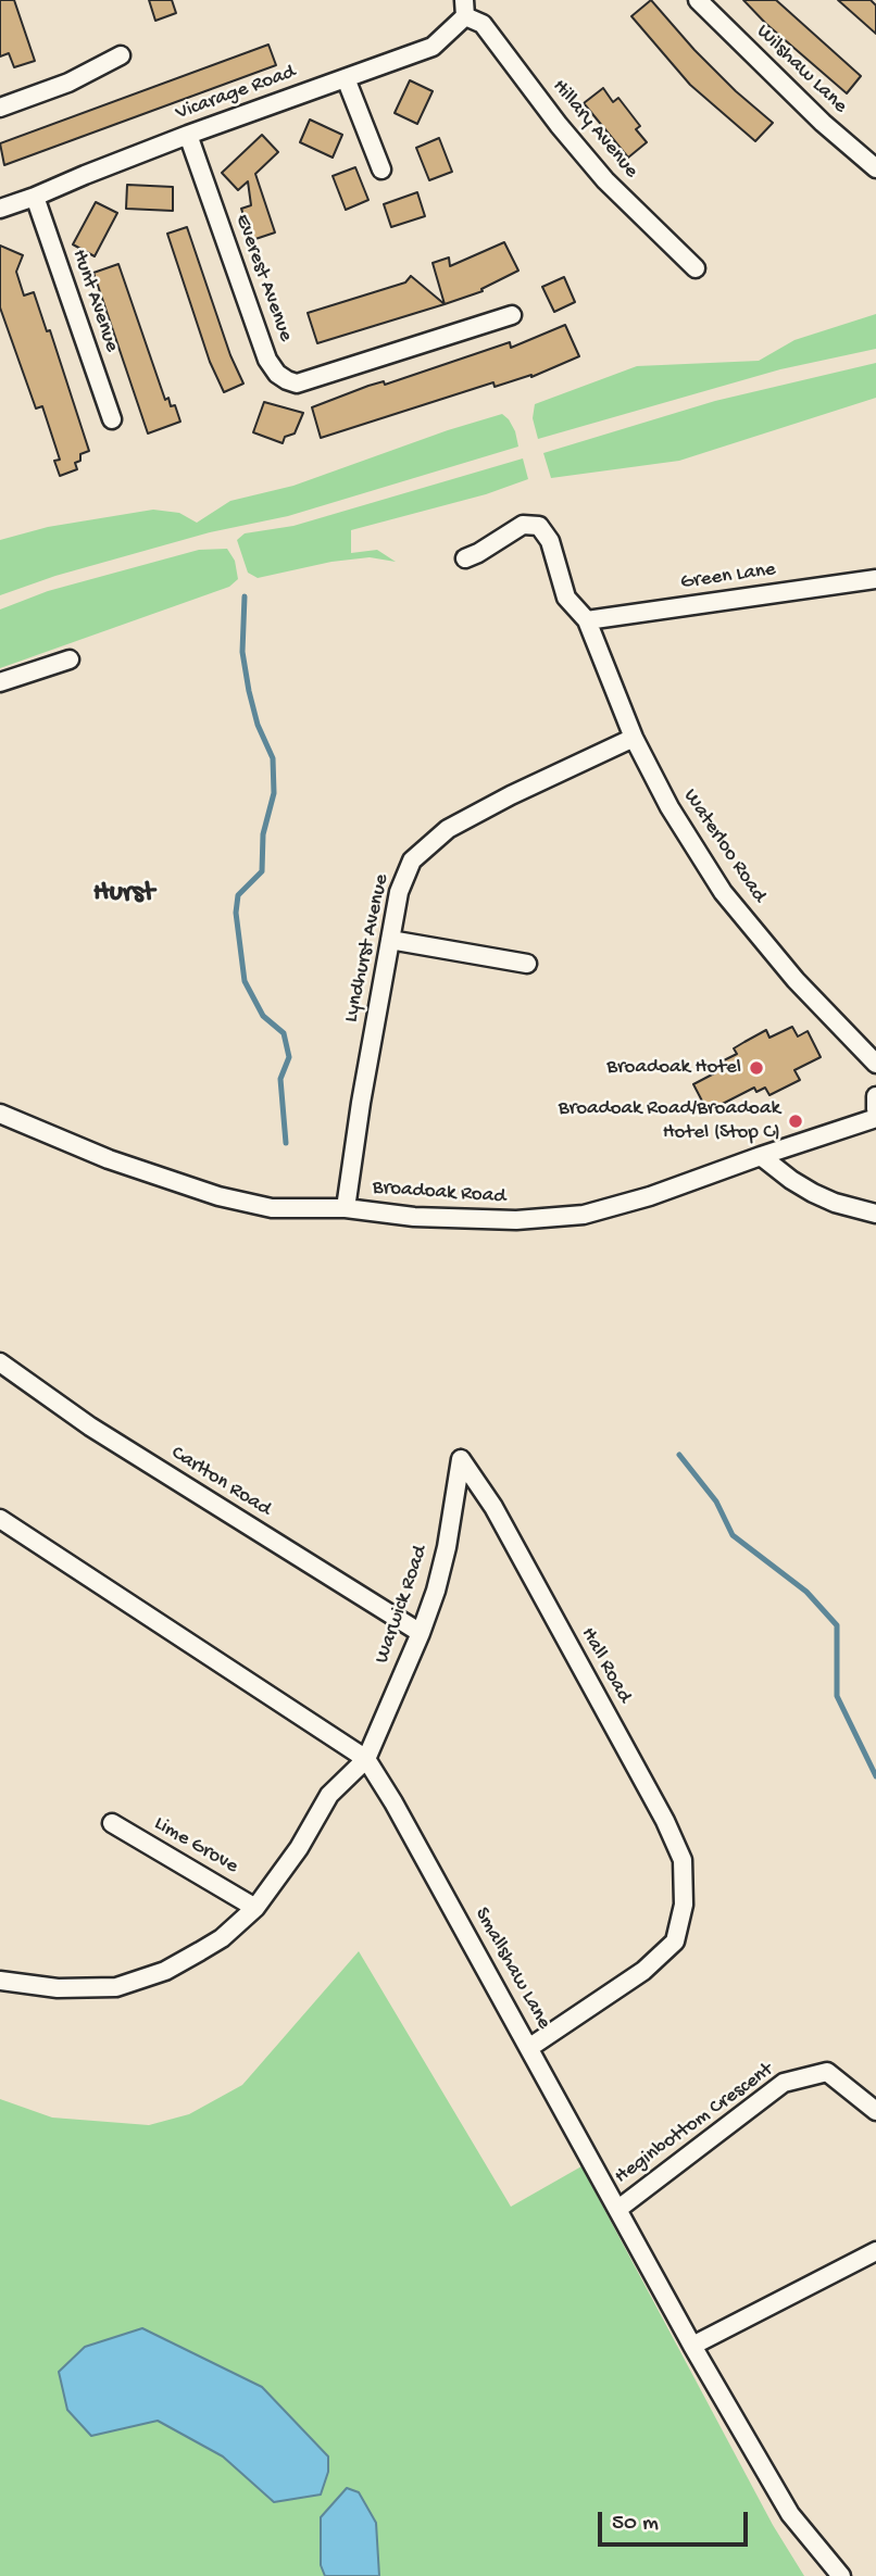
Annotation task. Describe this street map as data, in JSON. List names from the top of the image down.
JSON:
{
  "streets": {
    "street": [
      "Wilshaw Lane",
      "Vicarage Road",
      "Hillary Avenue",
      "Everest Avenue",
      "Hunt Avenue",
      "Green Lane",
      "Waterloo Road",
      "Lyndhurst Avenue",
      "Broadoak Road",
      "Carlton Road",
      "Warwick Road",
      "Hall Road",
      "Lime Grove",
      "Smallshaw Lane",
      "Heginbottom Crescent"
    ]
  },
  "crossings": [
    ["Vicarage Road", "Hillary Avenue"],
    ["Vicarage Road", "Everest Avenue"],
    ["Vicarage Road", "Hunt Avenue"],
    ["Green Lane", "Waterloo Road"],
    ["Waterloo Road", "Lyndhurst Avenue"],
    ["Lyndhurst Avenue", "Broadoak Road"],
    ["Carlton Road", "Warwick Road"],
    ["Warwick Road", "Hall Road"],
    ["Warwick Road", "Smallshaw Lane"],
    ["Hall Road", "Smallshaw Lane"],
    ["Smallshaw Lane", "Heginbottom Crescent"]
  ],
  "districts": ["Hurst"],
  "places": ["Broadoak Hotel", "Broadoak Road/Broadoak Hotel (Stop C)"],
  "scale_bar": "50 m"
}
